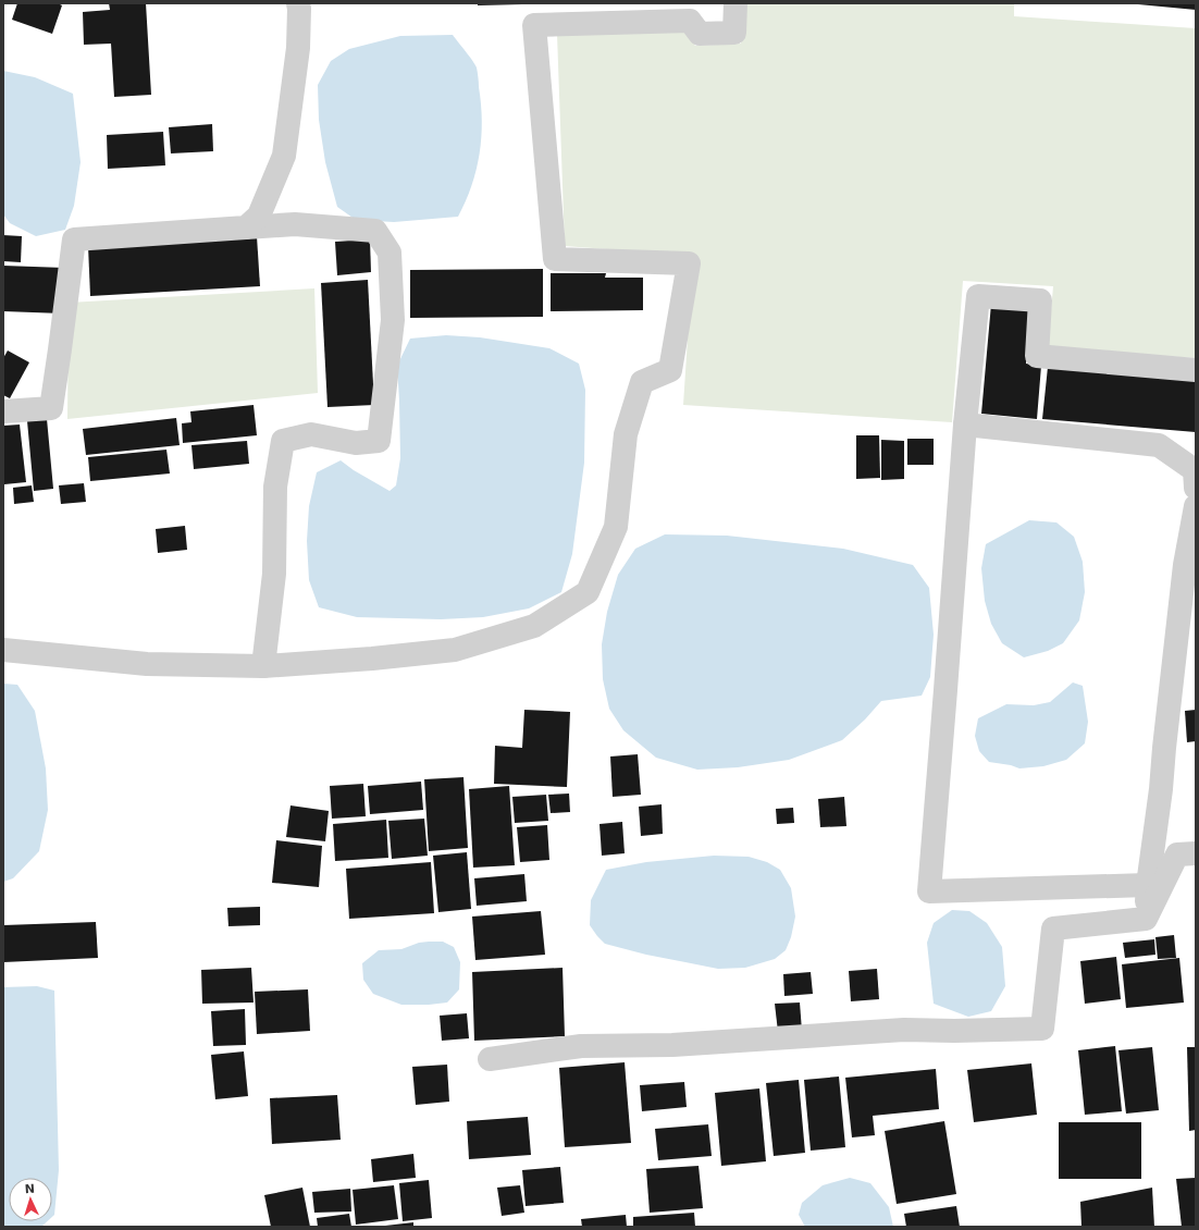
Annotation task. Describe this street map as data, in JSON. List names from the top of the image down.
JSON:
{
  "north": "top"
}
